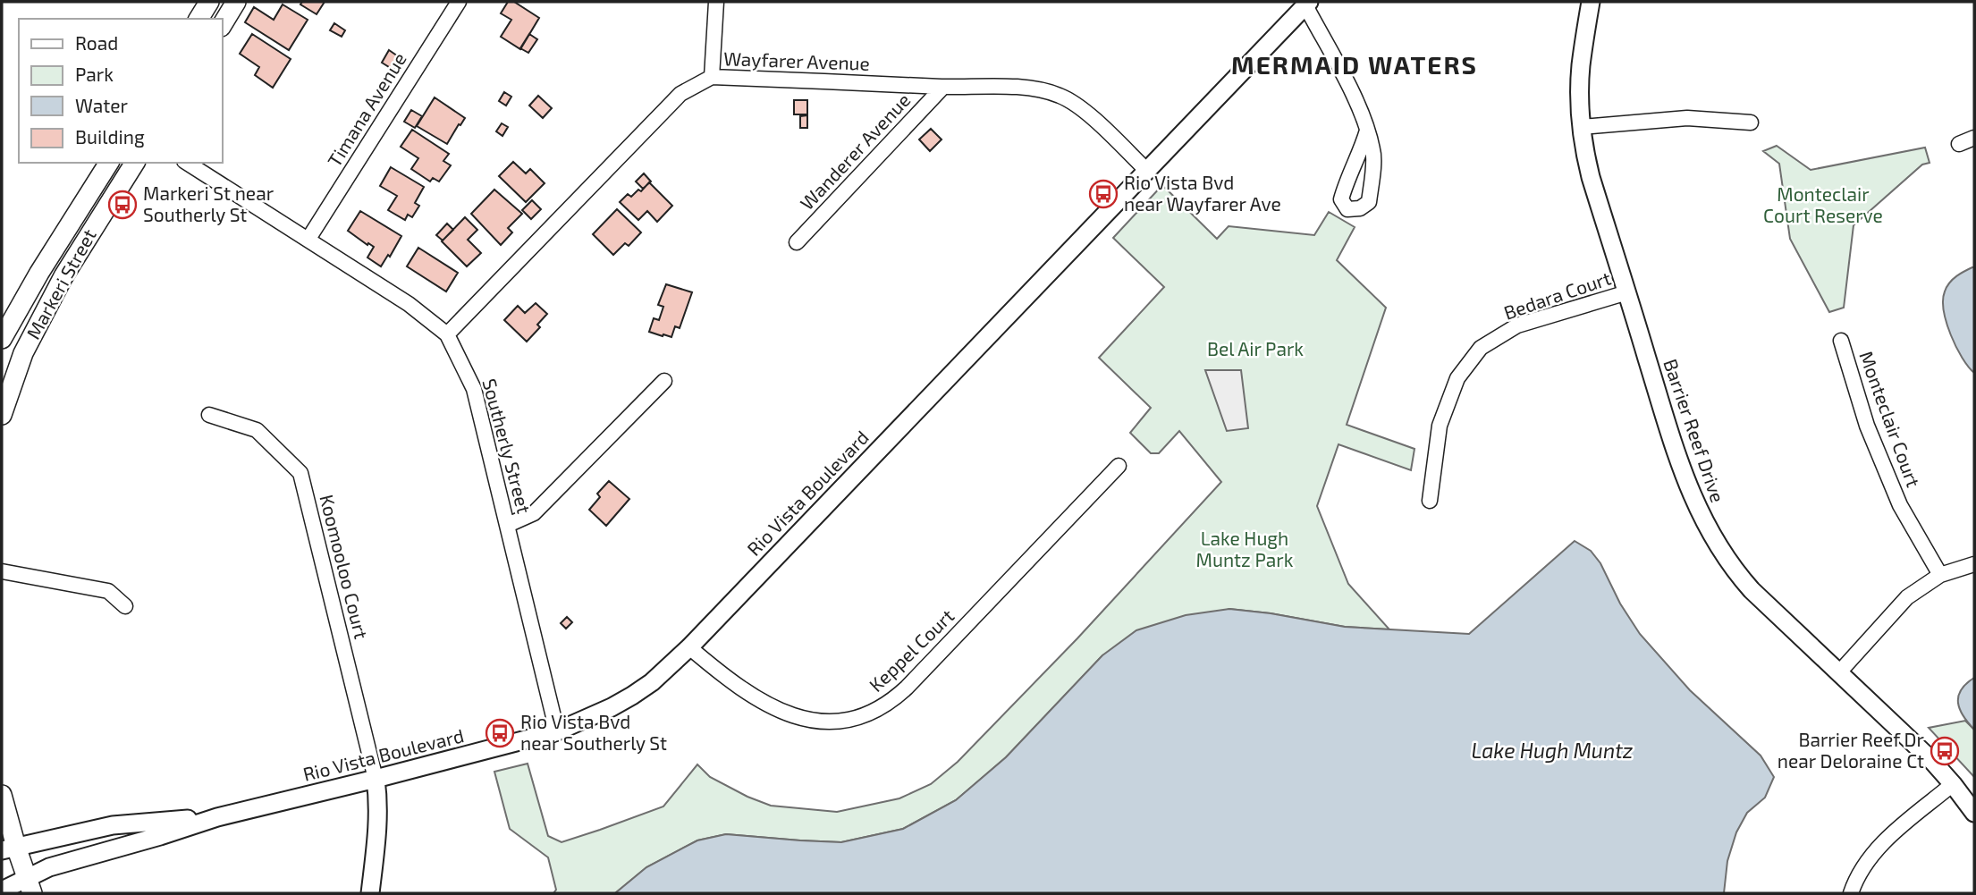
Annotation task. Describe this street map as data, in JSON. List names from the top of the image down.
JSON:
{
  "streets": {
    "main road": ["Markeri Street"],
    "street": [
      "Wayfarer Avenue",
      "Timana Avenue",
      "Wanderer Avenue",
      "Bedara Court",
      "Monteclair Court",
      "Barrier Reef Drive",
      "Southerly Street",
      "Rio Vista Boulevard",
      "Koomooloo Court",
      "Keppel Court"
    ]
  },
  "crossings": [
    ["Wayfarer Avenue", "Wanderer Avenue"],
    ["Wayfarer Avenue", "Southerly Street"],
    ["Wayfarer Avenue", "Rio Vista Boulevard"],
    ["Timana Avenue", "Southerly Street"],
    ["Bedara Court", "Barrier Reef Drive"],
    ["Southerly Street", "Rio Vista Boulevard"],
    ["Rio Vista Boulevard", "Koomooloo Court"],
    ["Rio Vista Boulevard", "Keppel Court"]
  ],
  "districts": ["MERMAID WATERS"],
  "water": ["Lake Hugh Muntz"],
  "parks": ["Monteclair Court Reserve", "Bel Air Park", "Lake Hugh Muntz Park"],
  "places": {
    "bus stop": [
      "Rio Vista Bvd near Wayfarer Ave",
      "Markeri St near Southerly St",
      "Rio Vista Bvd near Southerly St",
      "Barrier Reef Dr near Deloraine Ct"
    ]
  },
  "legend": [
    "Road",
    "Park",
    "Water",
    "Building"
  ]
}
